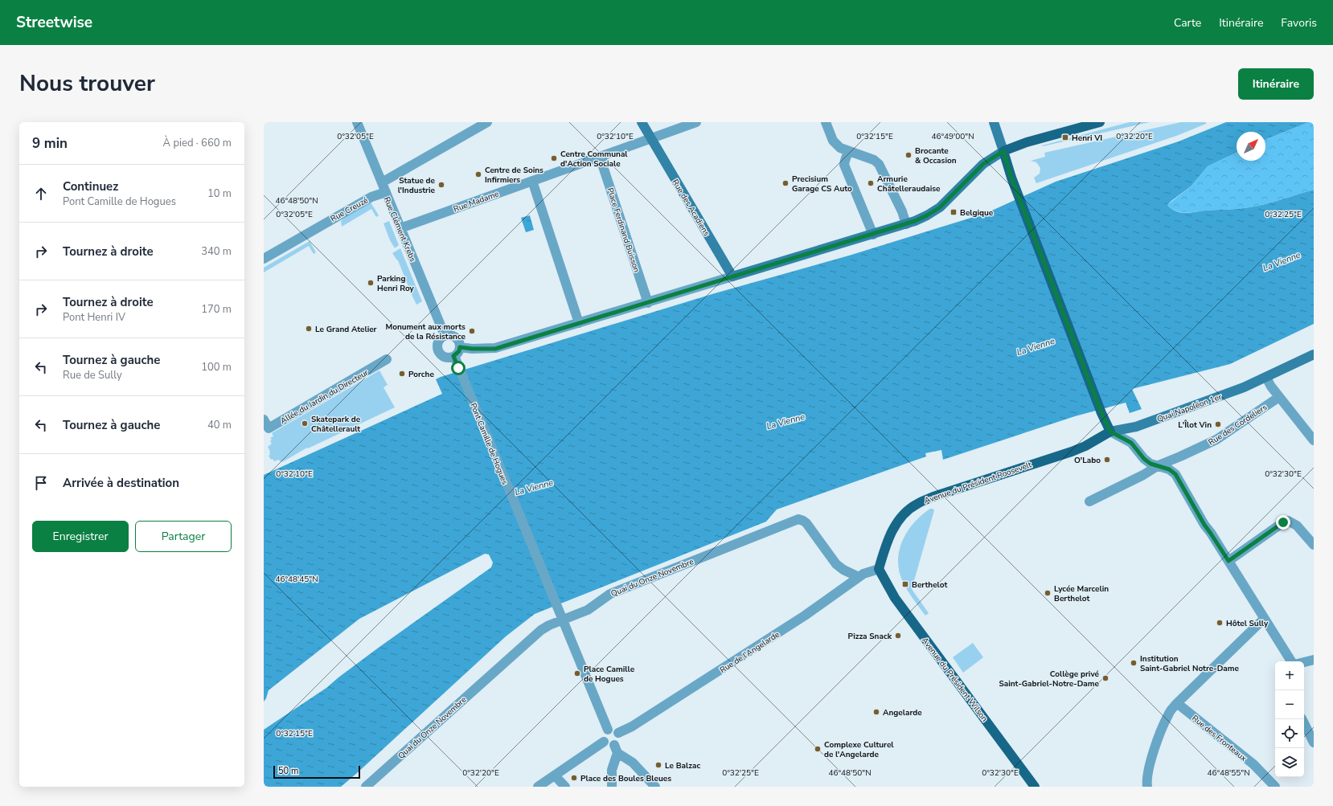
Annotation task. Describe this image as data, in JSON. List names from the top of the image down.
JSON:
{
  "streets": {
    "main road": ["Avenue du Président Roosevelt", "Avenue du Président Wilson"],
    "street": [
      "Rue Madame",
      "Rue des Acadiens",
      "Rue Creuzé",
      "Rue Clément Krebs",
      "Place Ferdinand Buisson",
      "Allée du Jardin du Directeur",
      "Quai Napoléon 1er",
      "Rue des Cordeliers",
      "Pont Camille de Hogues",
      "Quai du Onze Novembre",
      "Rue de l'Angelarde",
      "Rue des Fronteaux"
    ]
  },
  "crossings": [
    ["Rue Madame", "Rue des Acadiens"],
    ["Rue Madame", "Rue Clément Krebs"],
    ["Rue Madame", "Place Ferdinand Buisson"],
    ["Rue Creuzé", "Rue Clément Krebs"],
    ["Rue Clément Krebs", "Pont Camille de Hogues"],
    ["Quai Napoléon 1er", "Avenue du Président Roosevelt"],
    ["Pont Camille de Hogues", "Quai du Onze Novembre"],
    ["Avenue du Président Roosevelt", "Rue de l'Angelarde"],
    ["Avenue du Président Roosevelt", "Avenue du Président Wilson"],
    ["Quai du Onze Novembre", "Rue de l'Angelarde"],
    ["Rue de l'Angelarde", "Avenue du Président Wilson"]
  ],
  "water": ["La Vienne"],
  "places": {
    "transit": ["Henri VI", "Belgique", "Berthelot"],
    "other": [
      "Brocante & Occasion",
      "Centre Communal d'Action Sociale",
      "Centre de Soins Infirmiers",
      "Precisium Garage CS Auto",
      "Armurie Châtelleraudaise",
      "Statue de l'Industrie",
      "Parking Henri Roy",
      "Le Grand Atelier",
      "Monument aux morts de la Résistance",
      "Porche",
      "Skatepark de Châtellerault",
      "L'Îlot Vin",
      "O'Labo",
      "Lycée Marcelin Berthelot",
      "Hôtel Sully",
      "Pizza Snack",
      "Institution Saint-Gabriel Notre-Dame",
      "Place Camille de Hogues",
      "Collège privé Saint-Gabriel-Notre-Dame",
      "Angelarde",
      "Complexe Culturel de l'Angelarde",
      "Le Balzac",
      "Place des Boules Bleues"
    ]
  },
  "scale_bar": "50 m",
  "north": "top right",
  "page": {
    "header": "Streetwise",
    "nav": ["Carte", "Itinéraire", "Favoris"],
    "title": "Nous trouver",
    "buttons": [
      "Itinéraire",
      ["Enregistrer", "Partager"]
    ],
    "heading": ["9 min", "À pied · 660 m"],
    "list": [
      ["Continuez", "Pont Camille de Hogues", "10 m"],
      ["Tournez à droite", "340 m"],
      ["Tournez à droite", "Pont Henri IV", "170 m"],
      ["Tournez à gauche", "Rue de Sully", "100 m"],
      ["Tournez à gauche", "40 m"],
      "Arrivée à destination"
    ],
    "map_buttons": ["+", "−"],
    "scale": "50 m"
  },
  "coordinates": [
    "0°32'05\"E",
    "0°32'10\"E",
    "0°32'15\"E",
    "46°49'00\"N",
    "0°32'20\"E",
    "46°48'50\"N",
    "0°32'25\"E",
    "0°32'30\"E",
    "46°48'45\"N",
    "46°48'55\"N"
  ]
}
